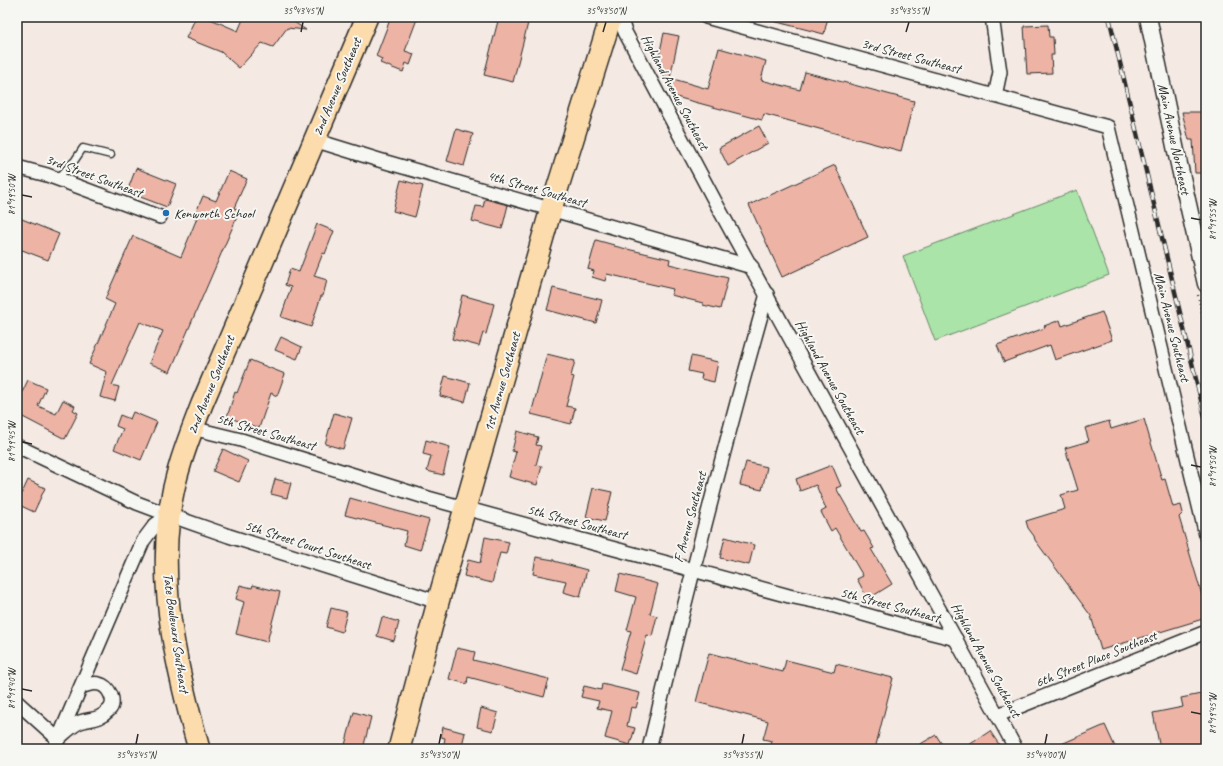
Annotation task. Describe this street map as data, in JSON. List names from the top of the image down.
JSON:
{
  "streets": {
    "main road": ["2nd Avenue Southeast", "1st Avenue Southeast", "Tate Boulevard Southeast"],
    "street": [
      "3rd Street Southeast",
      "Highland Avenue Southeast",
      "Main Avenue Northeast",
      "4th Street Southeast",
      "Main Avenue Southeast",
      "5th Street Southeast",
      "F Avenue Southeast",
      "5th Street Court Southeast",
      "6th Street Place Southeast"
    ]
  },
  "crossings": [
    ["3rd Street Southeast", "Main Avenue Southeast"],
    ["2nd Avenue Southeast", "4th Street Southeast"],
    ["2nd Avenue Southeast", "5th Street Southeast"],
    ["2nd Avenue Southeast", "5th Street Court Southeast"],
    ["2nd Avenue Southeast", "Tate Boulevard Southeast"],
    ["Highland Avenue Southeast", "4th Street Southeast"],
    ["Highland Avenue Southeast", "5th Street Southeast"],
    ["Highland Avenue Southeast", "F Avenue Southeast"],
    ["Highland Avenue Southeast", "6th Street Place Southeast"],
    ["4th Street Southeast", "1st Avenue Southeast"],
    ["1st Avenue Southeast", "5th Street Southeast"],
    ["1st Avenue Southeast", "5th Street Court Southeast"],
    ["5th Street Southeast", "F Avenue Southeast"],
    ["5th Street Court Southeast", "Tate Boulevard Southeast"]
  ],
  "places": ["Kenworth School"],
  "coordinates": [
    "35°43'45\"N",
    "35°43'50\"N",
    "35°43'55\"N",
    "81°19'50\"W",
    "81°19'55\"W",
    "81°19'45\"W",
    "81°19'40\"W",
    "35°44'00\"N"
  ]
}
